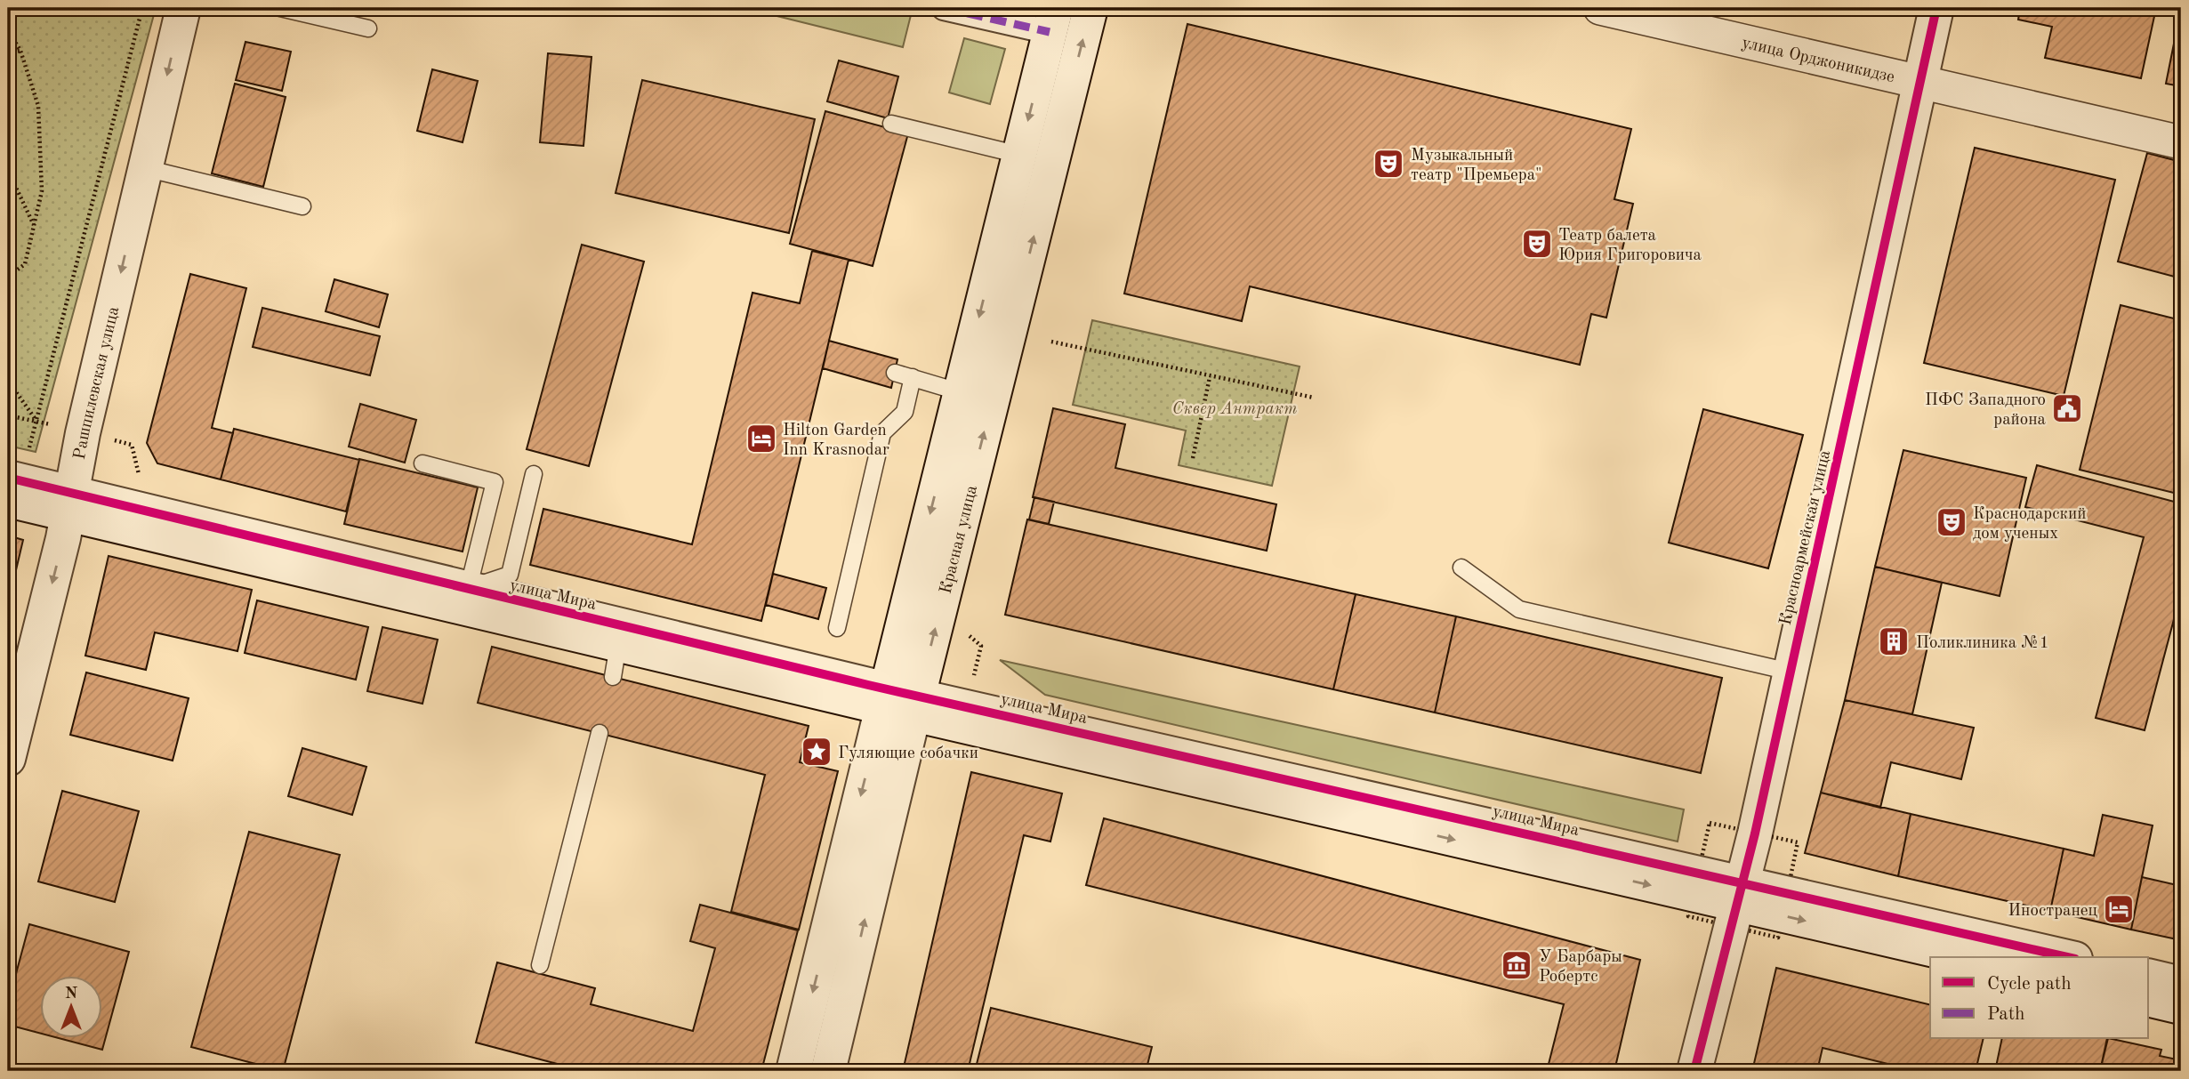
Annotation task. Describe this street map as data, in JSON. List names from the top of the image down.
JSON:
{
  "streets": {
    "street": [
      "улица Орджоникидзе",
      "Рашпилевская улица",
      "Красноармейская улица",
      "Красная улица",
      "улица Мира"
    ]
  },
  "crossings": [
    ["улица Орджоникидзе", "Красноармейская улица"],
    ["Рашпилевская улица", "улица Мира"],
    ["Красноармейская улица", "улица Мира"],
    ["Красная улица", "улица Мира"]
  ],
  "one_way": ["Рашпилевская улица"],
  "parks": ["Сквер Антракт"],
  "places": {
    "theatre": ["Музыкальный театр \"Премьера\"", "Театр балета Юрия Григоровича", "Краснодарский дом ученых"],
    "public building": ["ПФС Западного района"],
    "hotel": ["Hilton Garden Inn Krasnodar", "Иностранец"],
    "building": ["Поликлиника №1"],
    "place": ["Гуляющие собачки"],
    "museum": ["У Барбары Робертс"]
  },
  "legend": ["Cycle path", "Path"],
  "north": "top"
}
